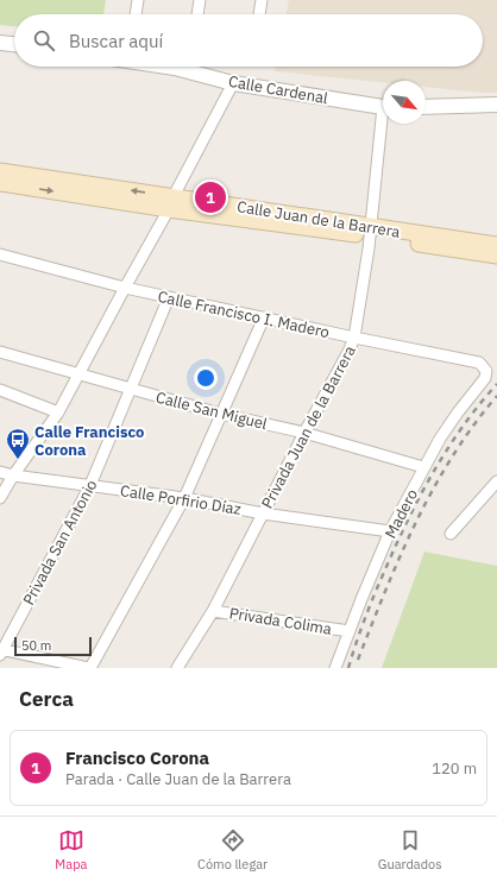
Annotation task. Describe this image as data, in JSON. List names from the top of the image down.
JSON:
{
  "streets": {
    "main road": ["Calle Juan de la Barrera"],
    "street": [
      "Calle Cardenal",
      "Calle Francisco I. Madero",
      "Calle San Miguel",
      "Privada Juan de la Barrera",
      "Calle Porfirio Díaz",
      "Madero",
      "Privada San Antonio",
      "Privada Colima"
    ]
  },
  "crossings": [
    ["Calle Juan de la Barrera", "Privada Juan de la Barrera"],
    ["Calle Francisco I. Madero", "Privada Juan de la Barrera"],
    ["Calle Francisco I. Madero", "Madero"],
    ["Calle Francisco I. Madero", "Privada San Antonio"],
    ["Calle San Miguel", "Privada Juan de la Barrera"],
    ["Calle San Miguel", "Madero"],
    ["Calle San Miguel", "Privada San Antonio"],
    ["Privada Juan de la Barrera", "Calle Porfirio Díaz"],
    ["Privada Juan de la Barrera", "Privada Colima"],
    ["Calle Porfirio Díaz", "Madero"],
    ["Calle Porfirio Díaz", "Privada San Antonio"],
    ["Madero", "Privada Colima"]
  ],
  "places": {
    "bus stop": ["Calle Francisco Corona"]
  },
  "scale_bar": "50 m",
  "north": "bottom right",
  "page": {
    "search": "Buscar aquí",
    "pins": "1",
    "scale": "50 m",
    "heading": "Cerca",
    "list": [
      {
        "mark": "1",
        "name": "Francisco Corona",
        "note": "Parada · Calle Juan de la Barrera",
        "value": "120 m"
      }
    ],
    "nav": ["Mapa", "Cómo llegar", "Guardados"]
  }
}
